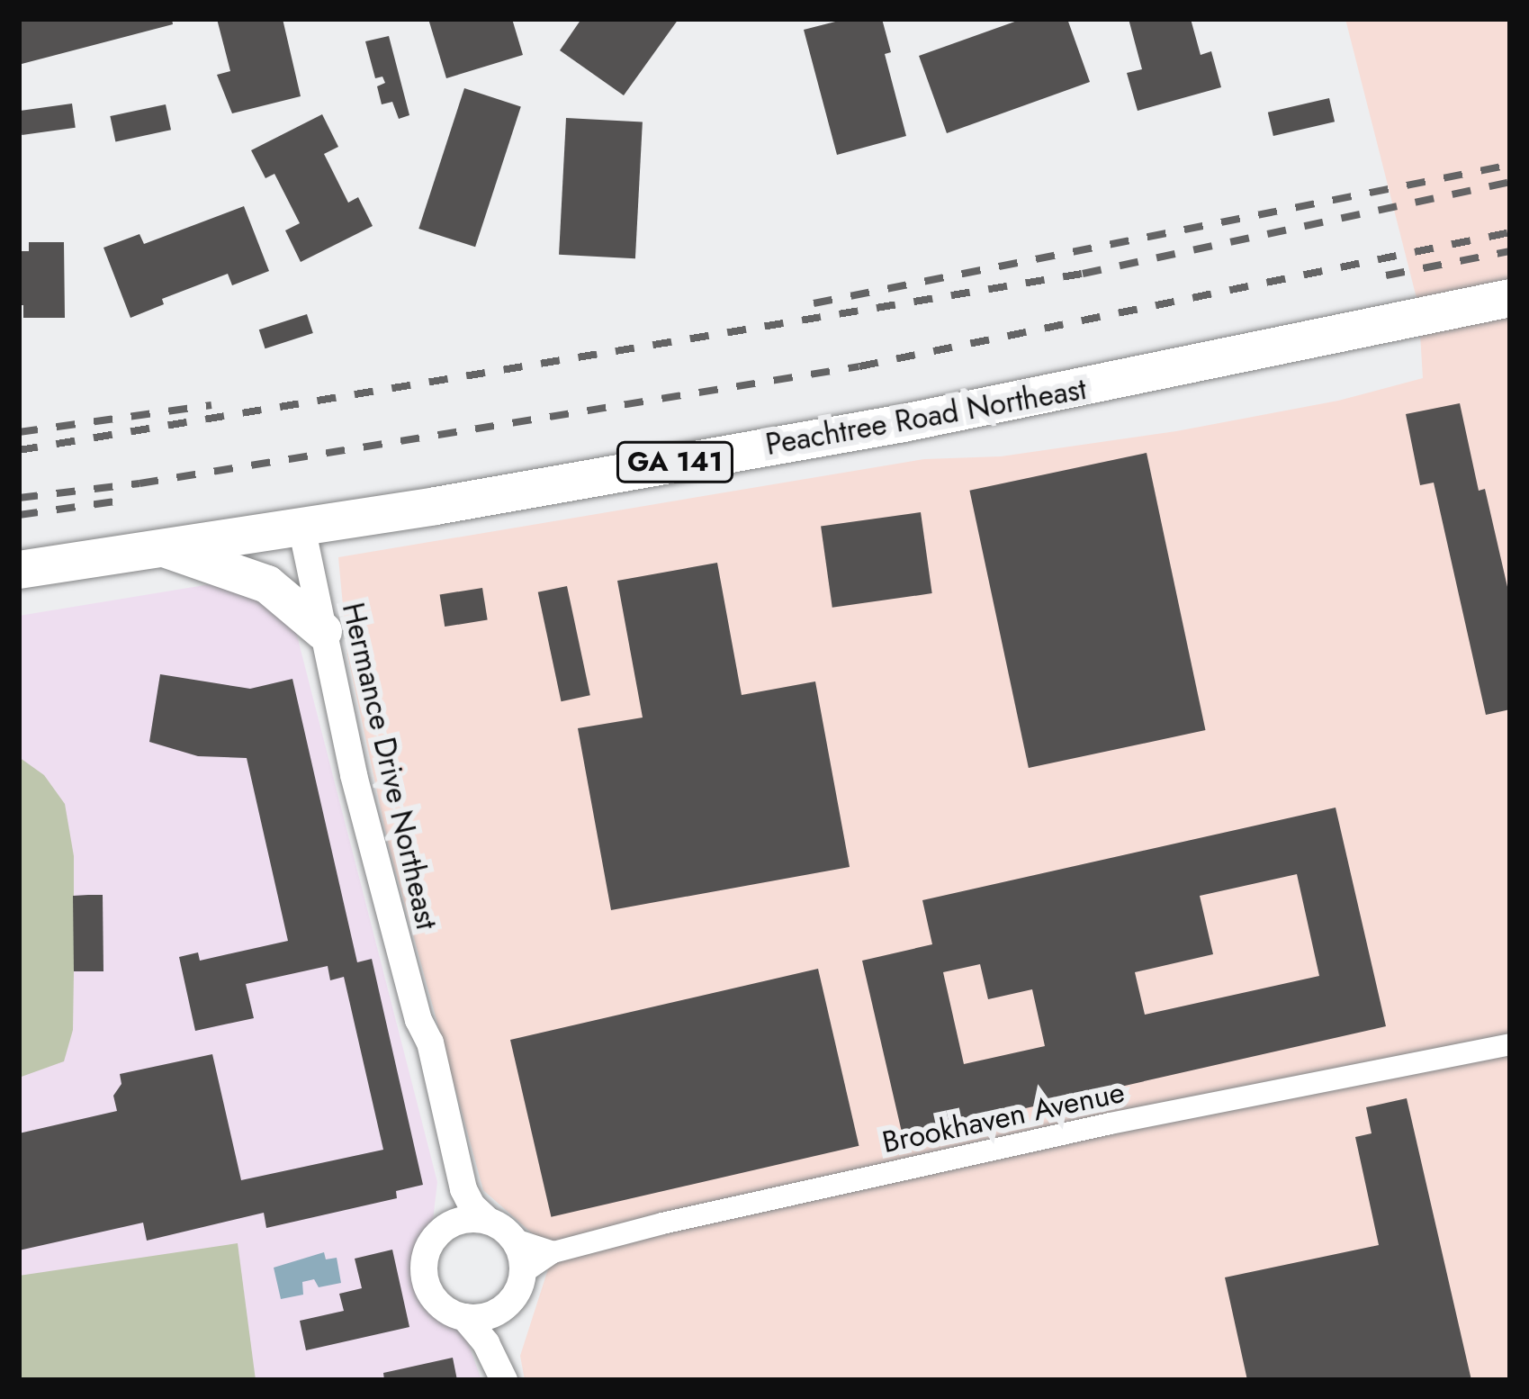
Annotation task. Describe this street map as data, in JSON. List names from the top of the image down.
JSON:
{
  "streets": {
    "highway": ["Peachtree Road Northeast", "GA 141"],
    "street": ["Hermance Drive Northeast", "Brookhaven Avenue"]
  },
  "crossings": [
    ["Peachtree Road Northeast", "Hermance Drive Northeast"],
    ["Hermance Drive Northeast", "Brookhaven Avenue"]
  ]
}
